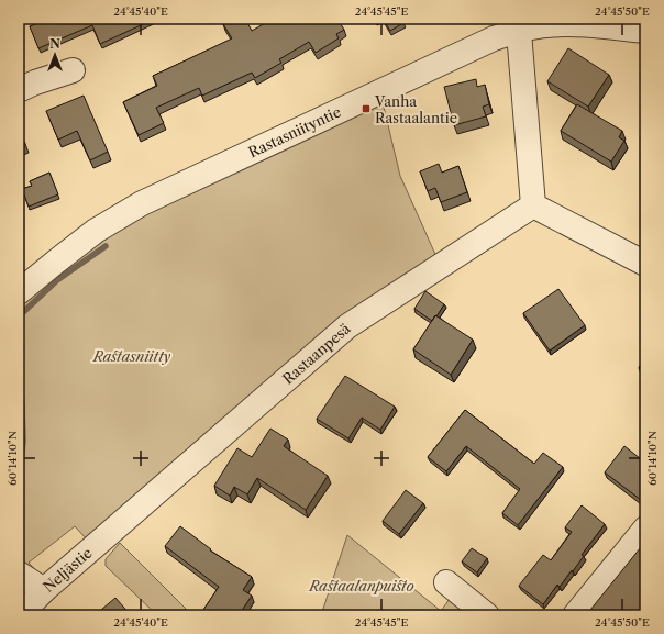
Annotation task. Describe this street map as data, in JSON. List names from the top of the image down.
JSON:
{
  "streets": {
    "street": ["Rastasniityntie", "Rastaanpesä", "Neljästie"]
  },
  "crossings": [
    ["Rastaanpesä", "Neljästie"]
  ],
  "parks": ["Rastasniitty", "Rastaalanpuisto"],
  "places": {
    "transit": ["Vanha Rastaalantie"]
  },
  "north": "top",
  "coordinates": [
    "24°45'40\"E",
    "24°45'45\"E",
    "24°45'50\"E",
    "60°14'10\"N"
  ]
}
